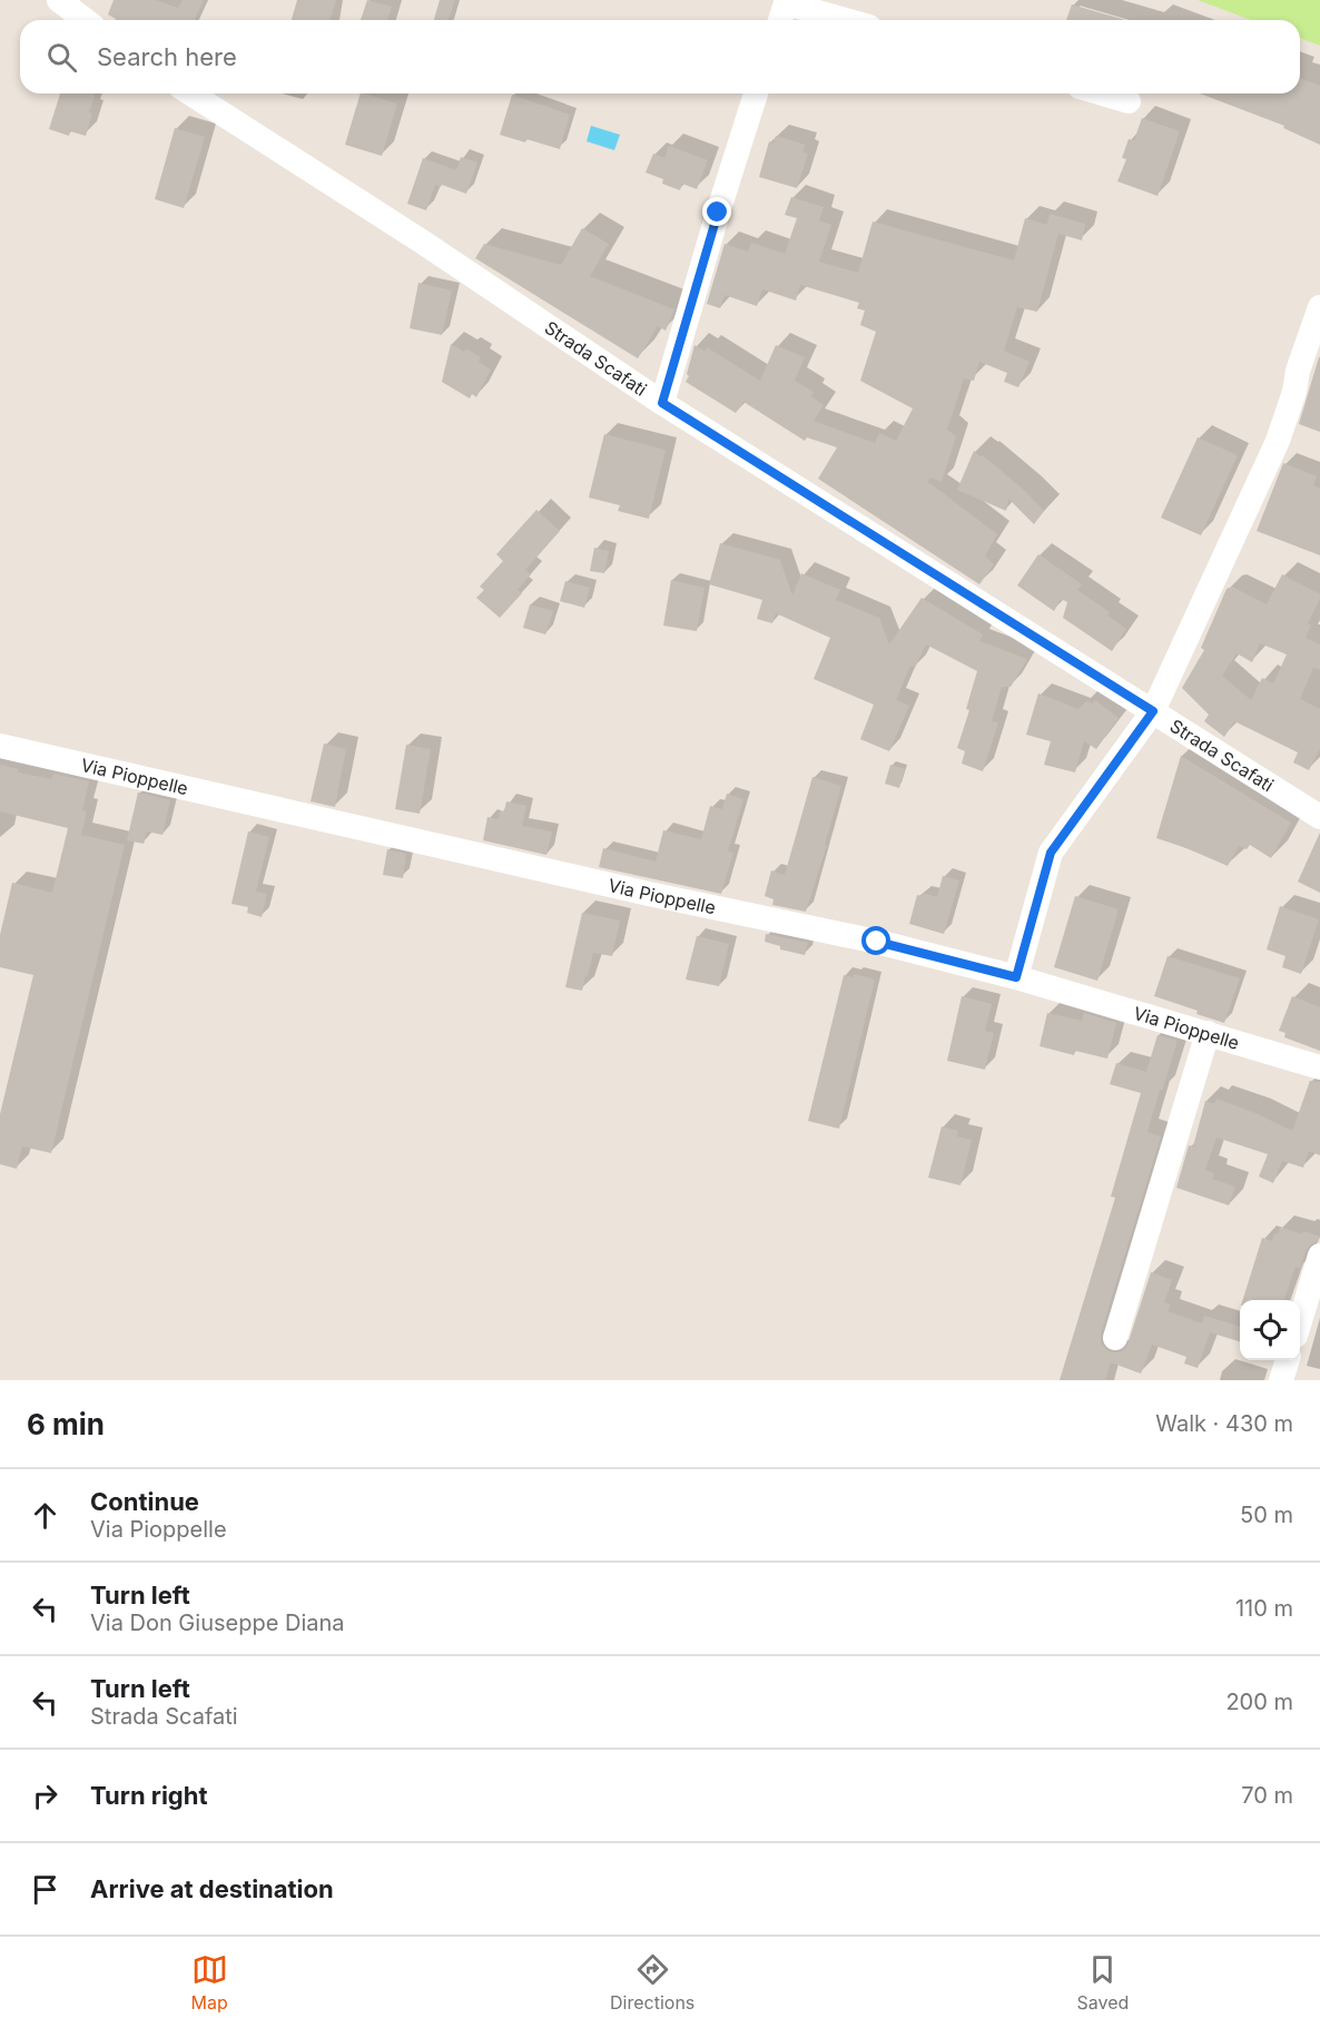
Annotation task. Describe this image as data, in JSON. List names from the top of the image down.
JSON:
{
  "streets": {
    "street": ["Strada Scafati", "Via Pioppelle"]
  },
  "page": {
    "search": "Search here",
    "heading": ["6 min", "Walk · 430 m"],
    "list": [
      ["Continue", "Via Pioppelle", "50 m"],
      ["Turn left", "Via Don Giuseppe Diana", "110 m"],
      ["Turn left", "Strada Scafati", "200 m"],
      ["Turn right", "70 m"],
      "Arrive at destination"
    ],
    "nav": ["Map", "Directions", "Saved"]
  }
}
